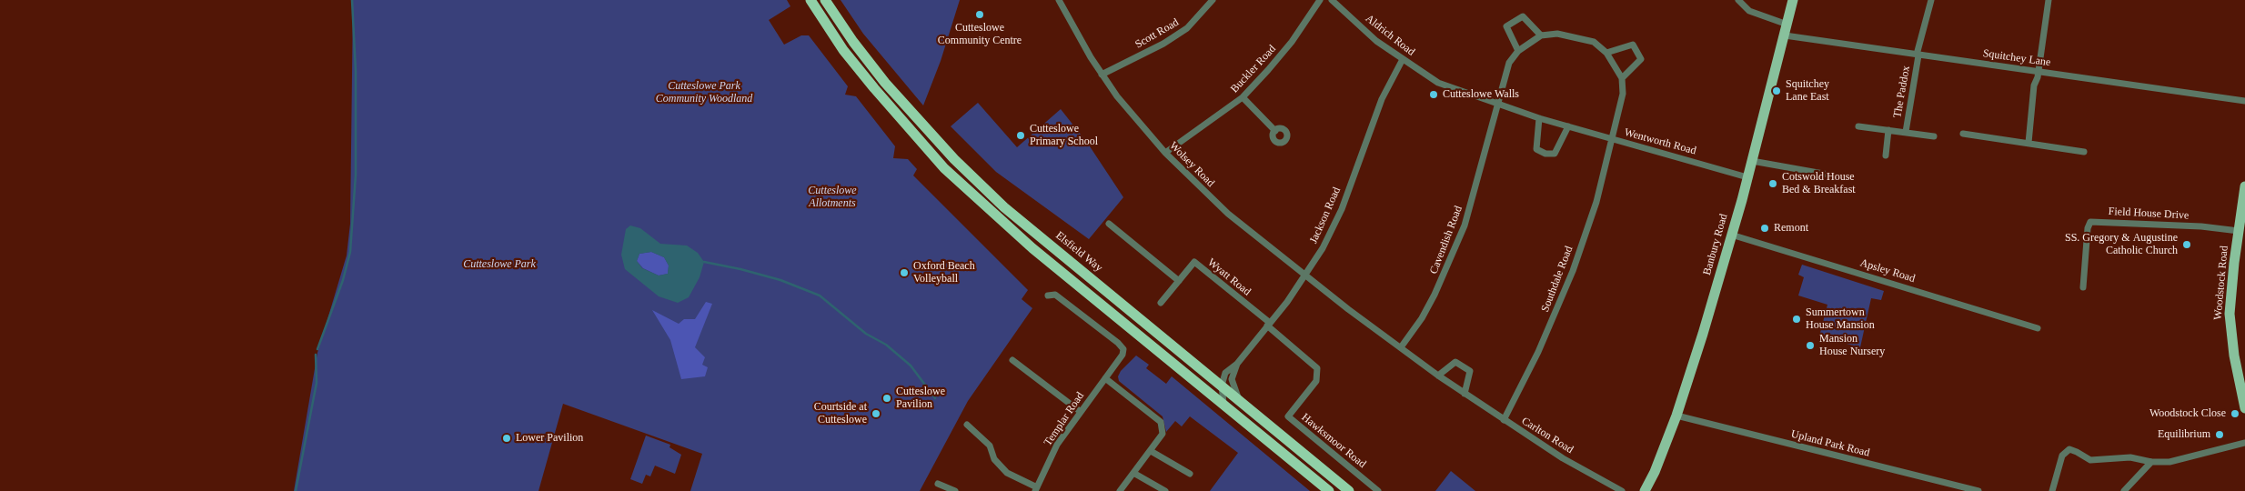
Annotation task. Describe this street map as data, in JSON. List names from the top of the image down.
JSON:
{
  "streets": {
    "highway": ["Elsfield Way"],
    "main road": ["Banbury Road", "Woodstock Road"],
    "street": [
      "Scott Road",
      "Aldrich Road",
      "Squitchey Lane",
      "Buckler Road",
      "The Paddox",
      "Wentworth Road",
      "Wolsey Road",
      "Field House Drive",
      "Jackson Road",
      "Cavendish Road",
      "Apsley Road",
      "Wyatt Road",
      "Southdale Road",
      "Templar Road",
      "Carlton Road",
      "Hawksmoor Road",
      "Upland Park Road"
    ]
  },
  "crossings": [
    ["Scott Road", "Wolsey Road"],
    ["Aldrich Road", "Wentworth Road"],
    ["Aldrich Road", "Jackson Road"],
    ["Squitchey Lane", "The Paddox"],
    ["Squitchey Lane", "Banbury Road"],
    ["Buckler Road", "Wolsey Road"],
    ["Wentworth Road", "Cavendish Road"],
    ["Wentworth Road", "Banbury Road"],
    ["Wentworth Road", "Southdale Road"],
    ["Wolsey Road", "Jackson Road"],
    ["Wolsey Road", "Carlton Road"],
    ["Field House Drive", "Woodstock Road"],
    ["Jackson Road", "Elsfield Way"],
    ["Jackson Road", "Wyatt Road"],
    ["Jackson Road", "Hawksmoor Road"],
    ["Cavendish Road", "Carlton Road"],
    ["Banbury Road", "Apsley Road"],
    ["Banbury Road", "Upland Park Road"],
    ["Wyatt Road", "Hawksmoor Road"],
    ["Southdale Road", "Carlton Road"]
  ],
  "parks": ["Cutteslowe Park Community Woodland", "Cutteslowe Allotments", "Cutteslowe Park"],
  "places": [
    "Cutteslowe Community Centre",
    "Squitchey Lane East",
    "Cutteslowe Walls",
    "Cutteslowe Primary School",
    "Cotswold House Bed & Breakfast",
    "Remont",
    "SS. Gregory & Augustine Catholic Church",
    "Oxford Beach Volleyball",
    "Summertown House Mansion",
    "Mansion House Nursery",
    "Cutteslowe Pavilion",
    "Courtside at Cutteslowe",
    "Woodstock Close",
    "Equilibrium",
    "Lower Pavilion"
  ]
}
